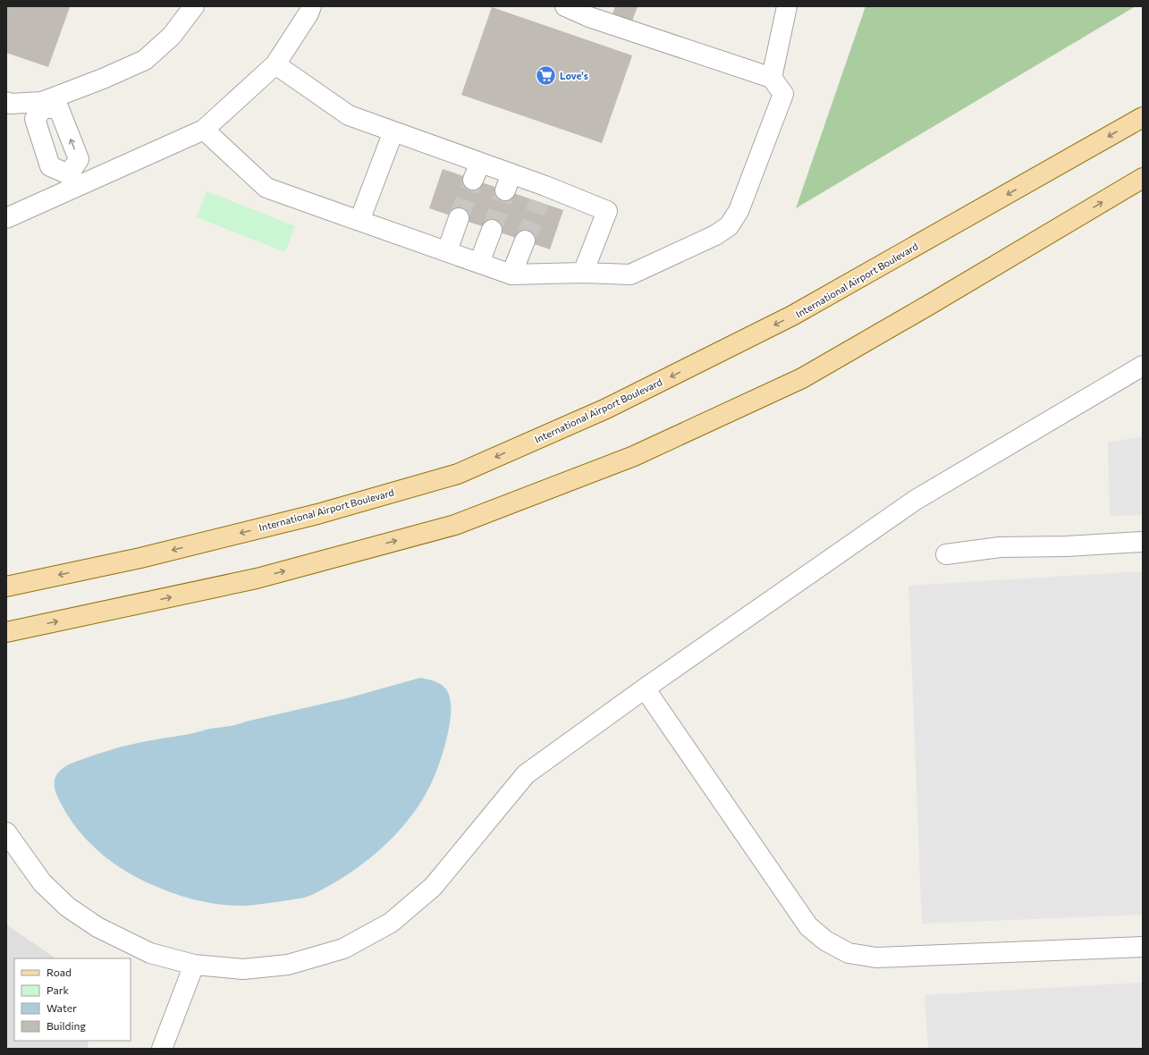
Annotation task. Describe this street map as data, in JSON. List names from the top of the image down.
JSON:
{
  "streets": {
    "main road": ["International Airport Boulevard"]
  },
  "places": {
    "supermarket": ["Love's"]
  },
  "legend": [
    "Road",
    "Park",
    "Water",
    "Building"
  ]
}
